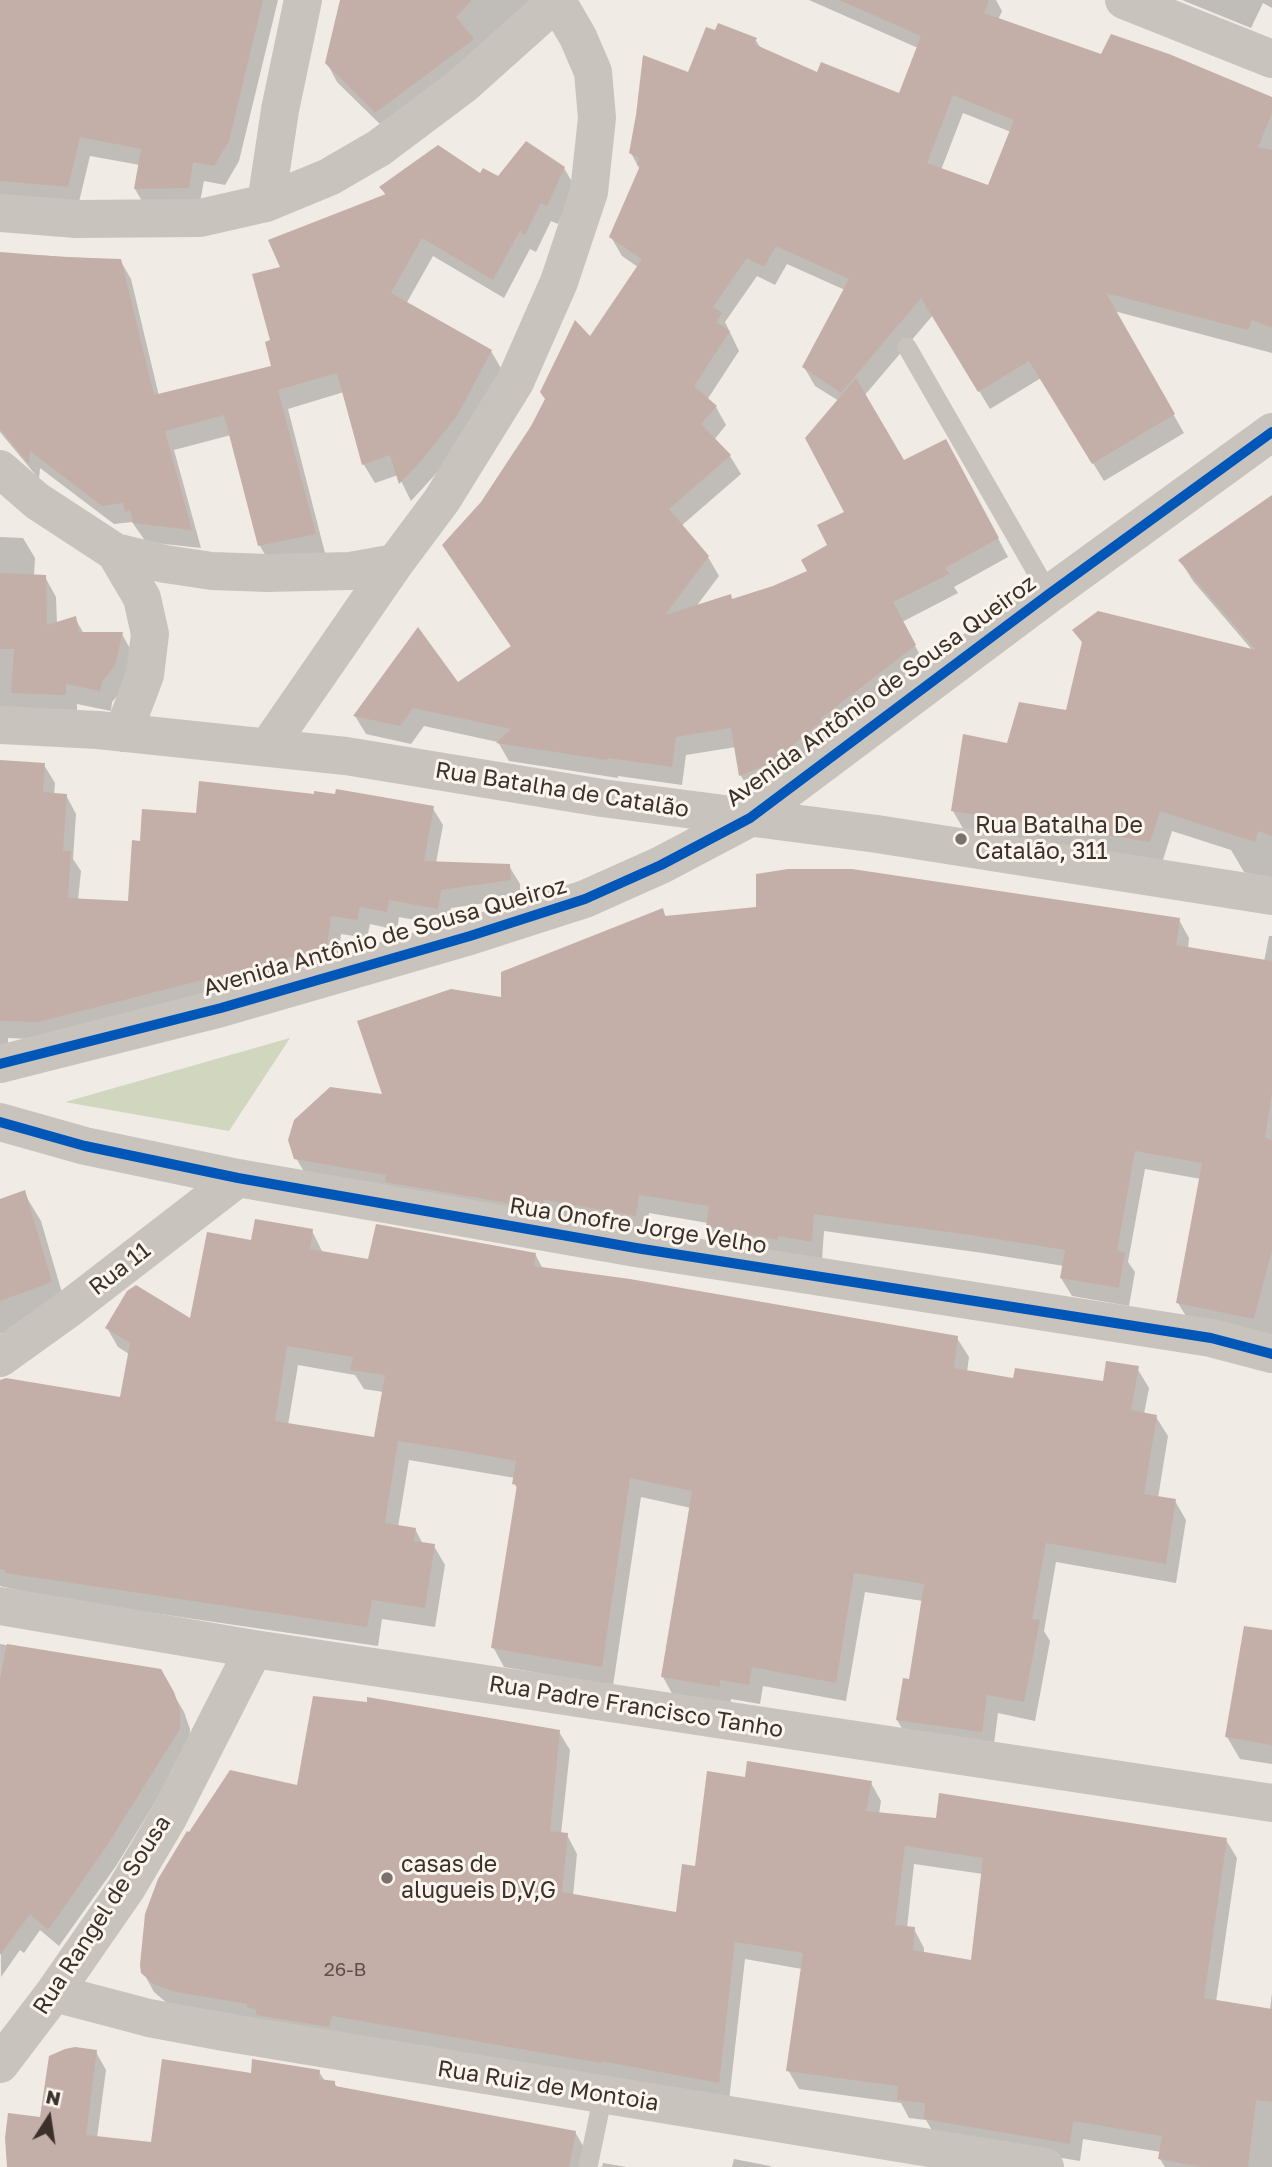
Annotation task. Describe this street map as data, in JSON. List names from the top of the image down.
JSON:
{
  "streets": {
    "street": [
      "Avenida Antônio de Sousa Queiroz",
      "Rua Batalha de Catalão",
      "Rua Onofre Jorge Velho",
      "Rua 11",
      "Rua Padre Francisco Tanho",
      "Rua Rangel de Sousa",
      "Rua Ruiz de Montoia"
    ]
  },
  "crossings": [
    ["Avenida Antônio de Sousa Queiroz", "Rua Batalha de Catalão"],
    ["Rua Onofre Jorge Velho", "Rua 11"],
    ["Rua Padre Francisco Tanho", "Rua Rangel de Sousa"],
    ["Rua Rangel de Sousa", "Rua Ruiz de Montoia"]
  ],
  "places": ["Rua Batalha De Catalão, 311", "casas de alugueis D,V,G"],
  "house_numbers": ["26-B"],
  "north": "top"
}
